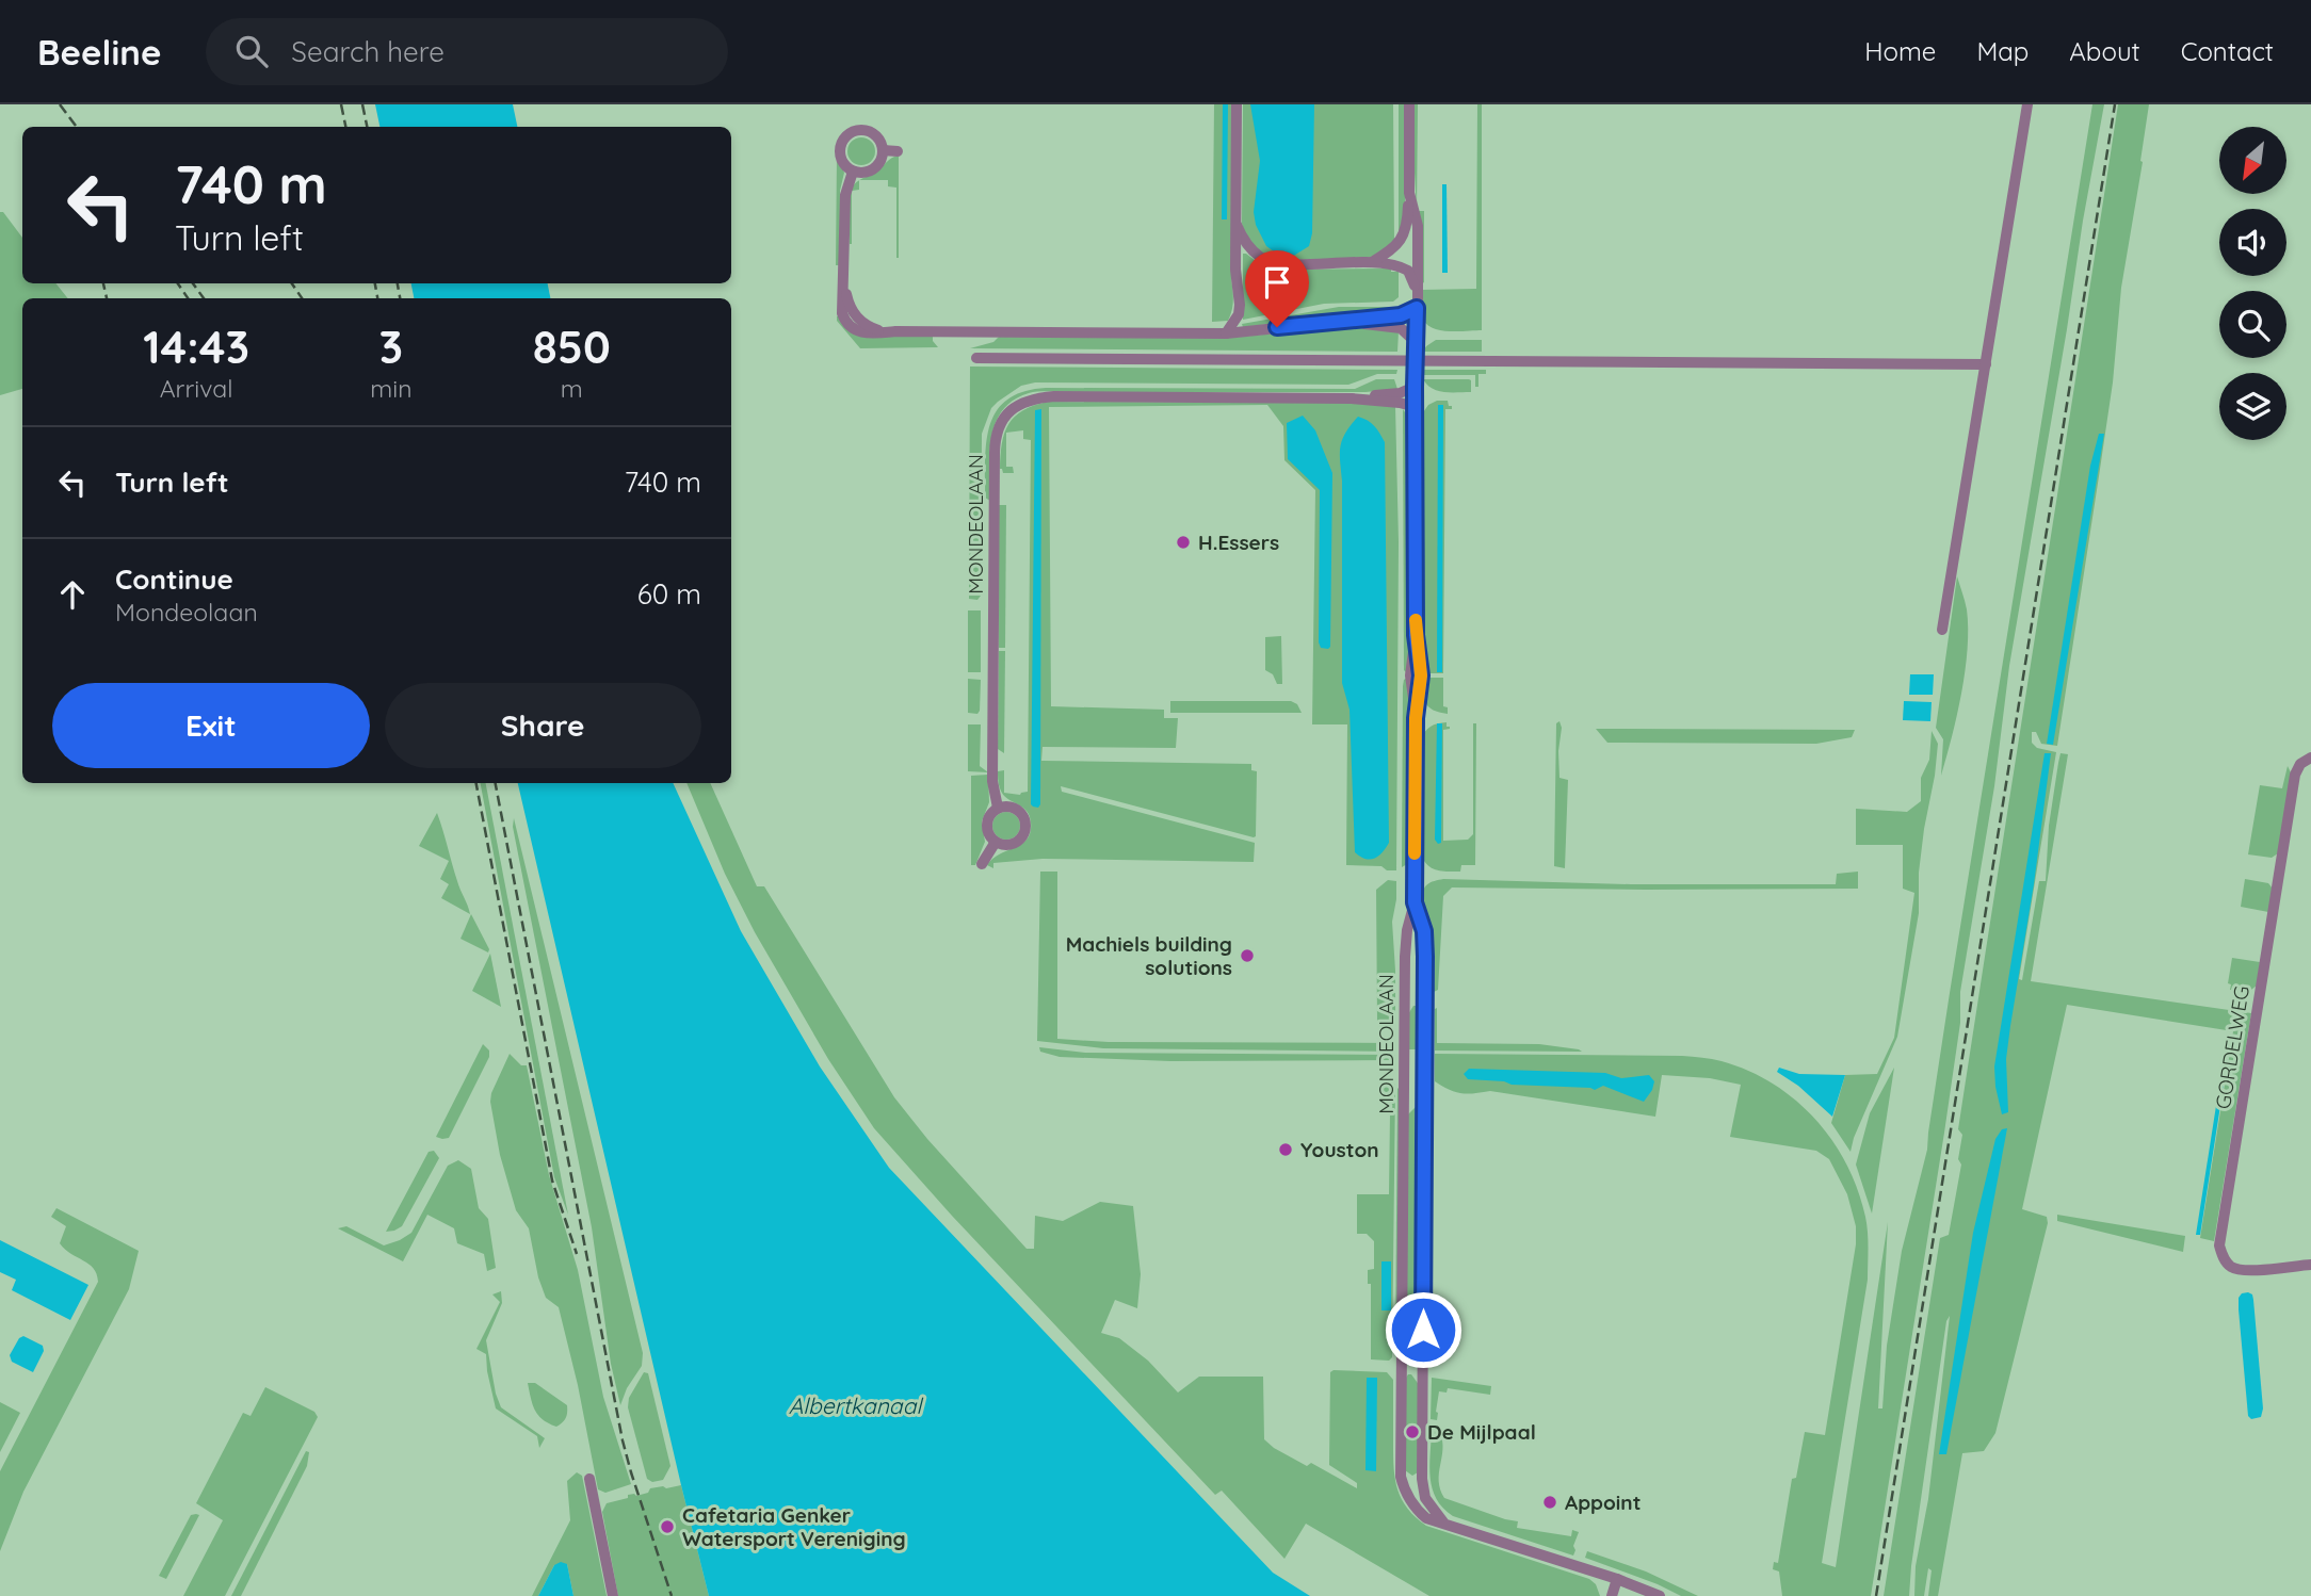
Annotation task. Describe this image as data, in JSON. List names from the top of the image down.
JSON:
{
  "streets": {
    "street": ["MONDEOLAAN", "GORDELWEG"]
  },
  "water": ["Albertkanaal"],
  "places": [
    "H.Essers",
    "Machiels building solutions",
    "Youston",
    "De Mijlpaal",
    "Appoint",
    "Cafetaria Genker Watersport Vereniging"
  ],
  "north": "bottom left",
  "page": {
    "header": "Beeline",
    "search": "Search here",
    "nav": [
      "Home",
      "Map",
      "About",
      "Contact"
    ],
    "turn": ["740 m", "Turn left"],
    "eta": [
      "14:43",
      "Arrival",
      "3",
      "min",
      "850",
      "m"
    ],
    "list": [
      {
        "name": "Turn left",
        "value": "740 m"
      },
      {
        "name": "Continue",
        "note": "Mondeolaan",
        "value": "60 m"
      }
    ],
    "buttons": ["Exit", "Share"]
  }
}
